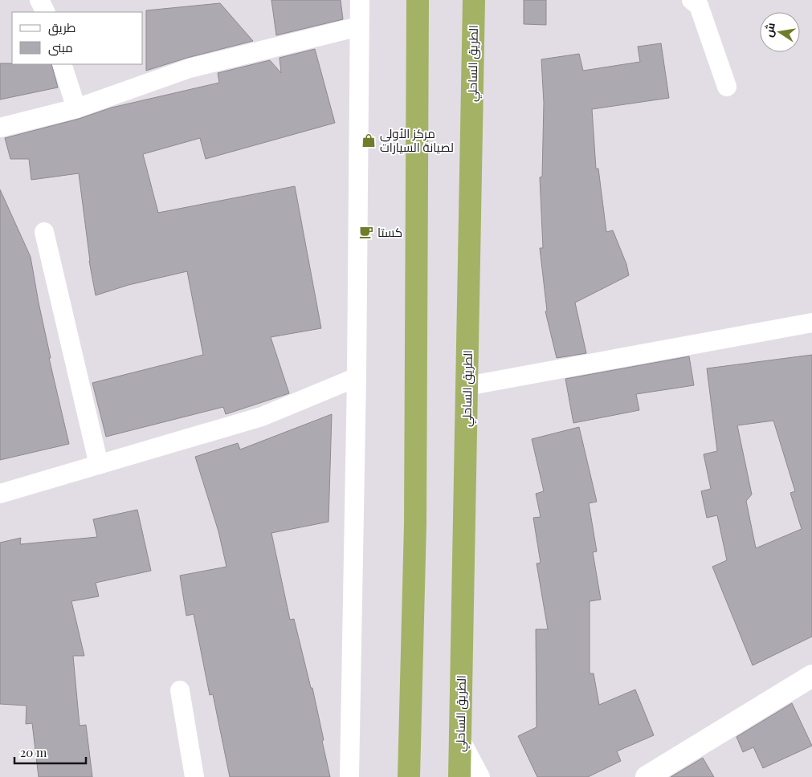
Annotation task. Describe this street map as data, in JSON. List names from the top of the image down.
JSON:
{
  "streets": {
    "highway": ["الطريق الساحلي"]
  },
  "places": {
    "shop": ["مركز الأولى لصيانة السيارات"],
    "cafe": ["كستا"]
  },
  "legend": ["طريق", "مبنى"],
  "scale_bar": "20 m",
  "north": "left"
}
